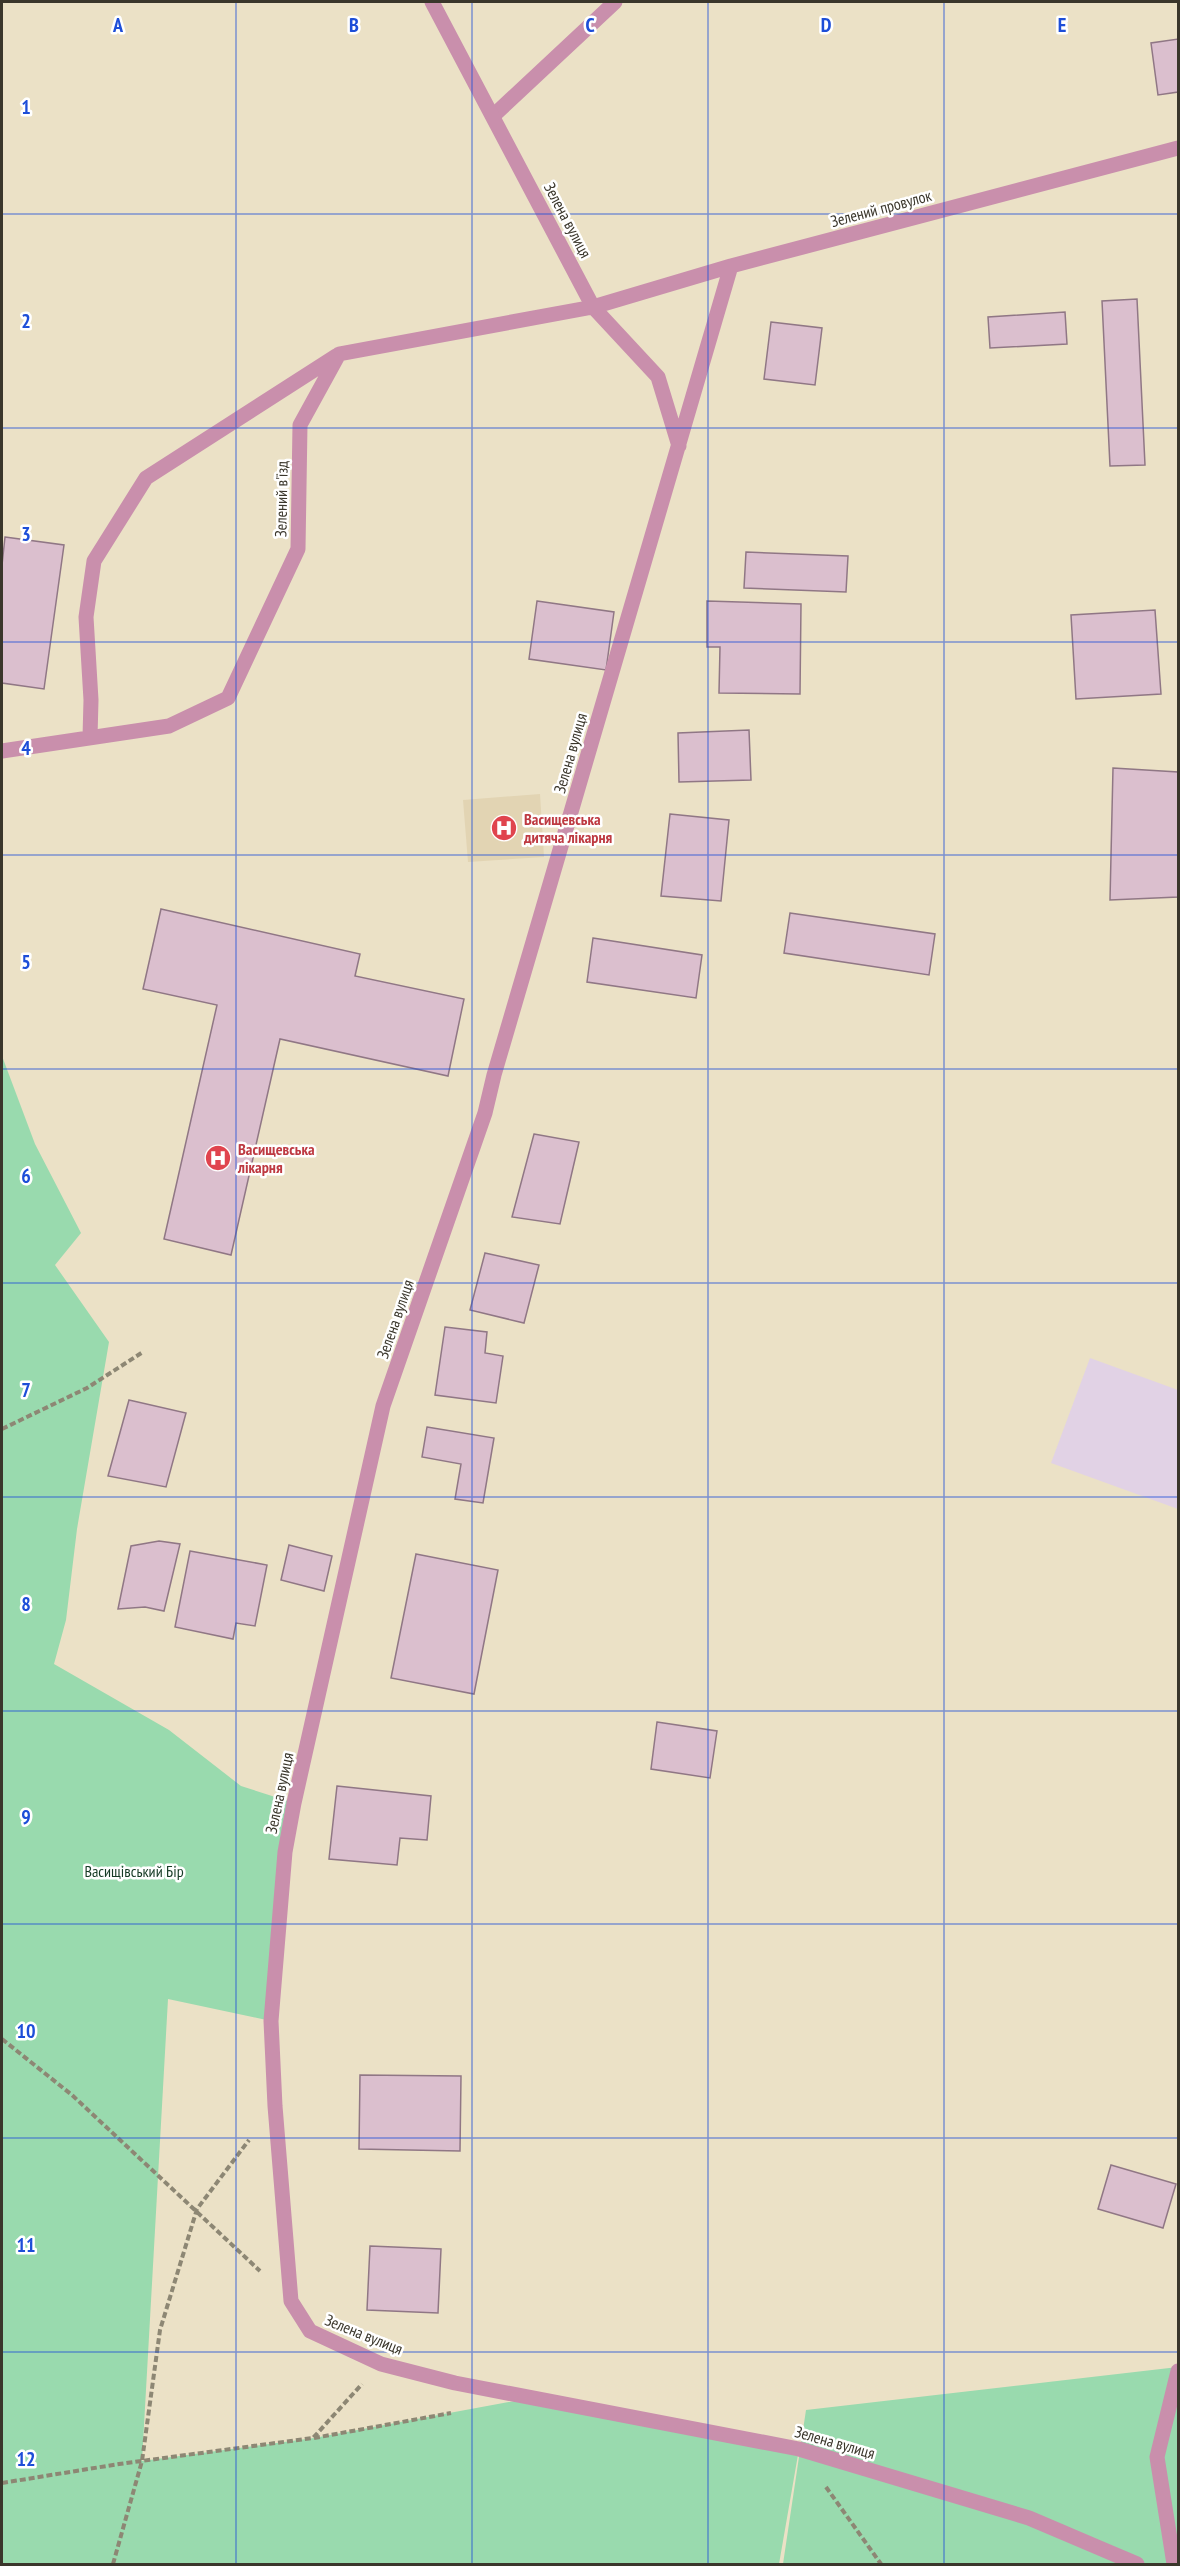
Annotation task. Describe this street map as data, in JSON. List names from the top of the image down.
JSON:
{
  "streets": {
    "street": ["Зелений провулок", "Зелена вулиця", "Зелений в'їзд"]
  },
  "crossings": [
    ["Зелений провулок", "Зелена вулиця"]
  ],
  "parks": ["Васищівський Бір"],
  "places": {
    "hospital": ["Васищевська дитяча лікарня", "Васищевська лікарня"]
  },
  "grid": {
    "columns": [
      "A",
      "B",
      "C",
      "D",
      "E"
    ],
    "rows": [
      "1",
      "2",
      "3",
      "4",
      "5",
      "6",
      "7",
      "8",
      "9",
      "10",
      "11",
      "12"
    ]
  }
}
